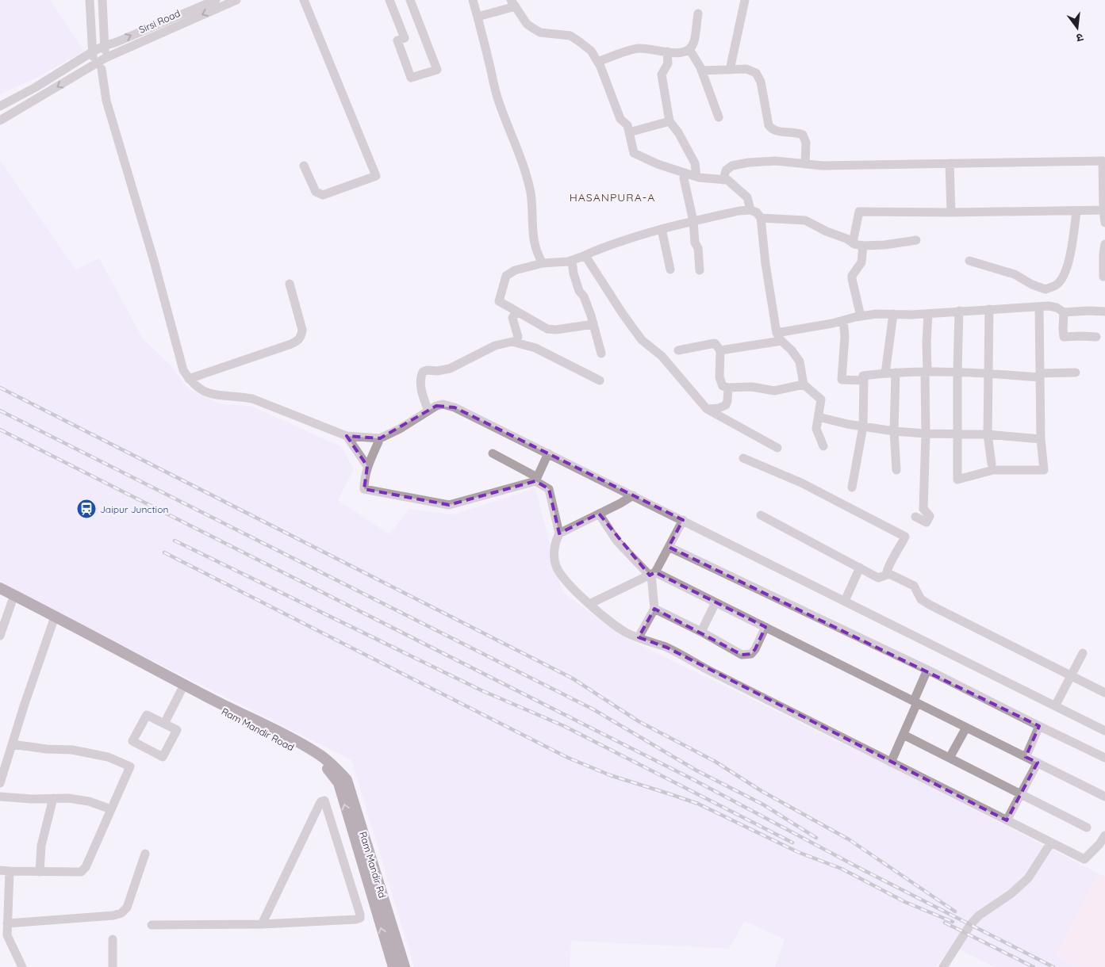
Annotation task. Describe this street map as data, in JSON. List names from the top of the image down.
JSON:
{
  "streets": {
    "main road": ["Ram Mandir Road", "Ram Mandir Rd"],
    "street": ["Sirsi Road"]
  },
  "crossings": [
    ["Ram Mandir Road", "Ram Mandir Rd"]
  ],
  "districts": ["HASANPURA-A"],
  "places": {
    "station": ["Jaipur Junction"]
  },
  "north": "bottom"
}
